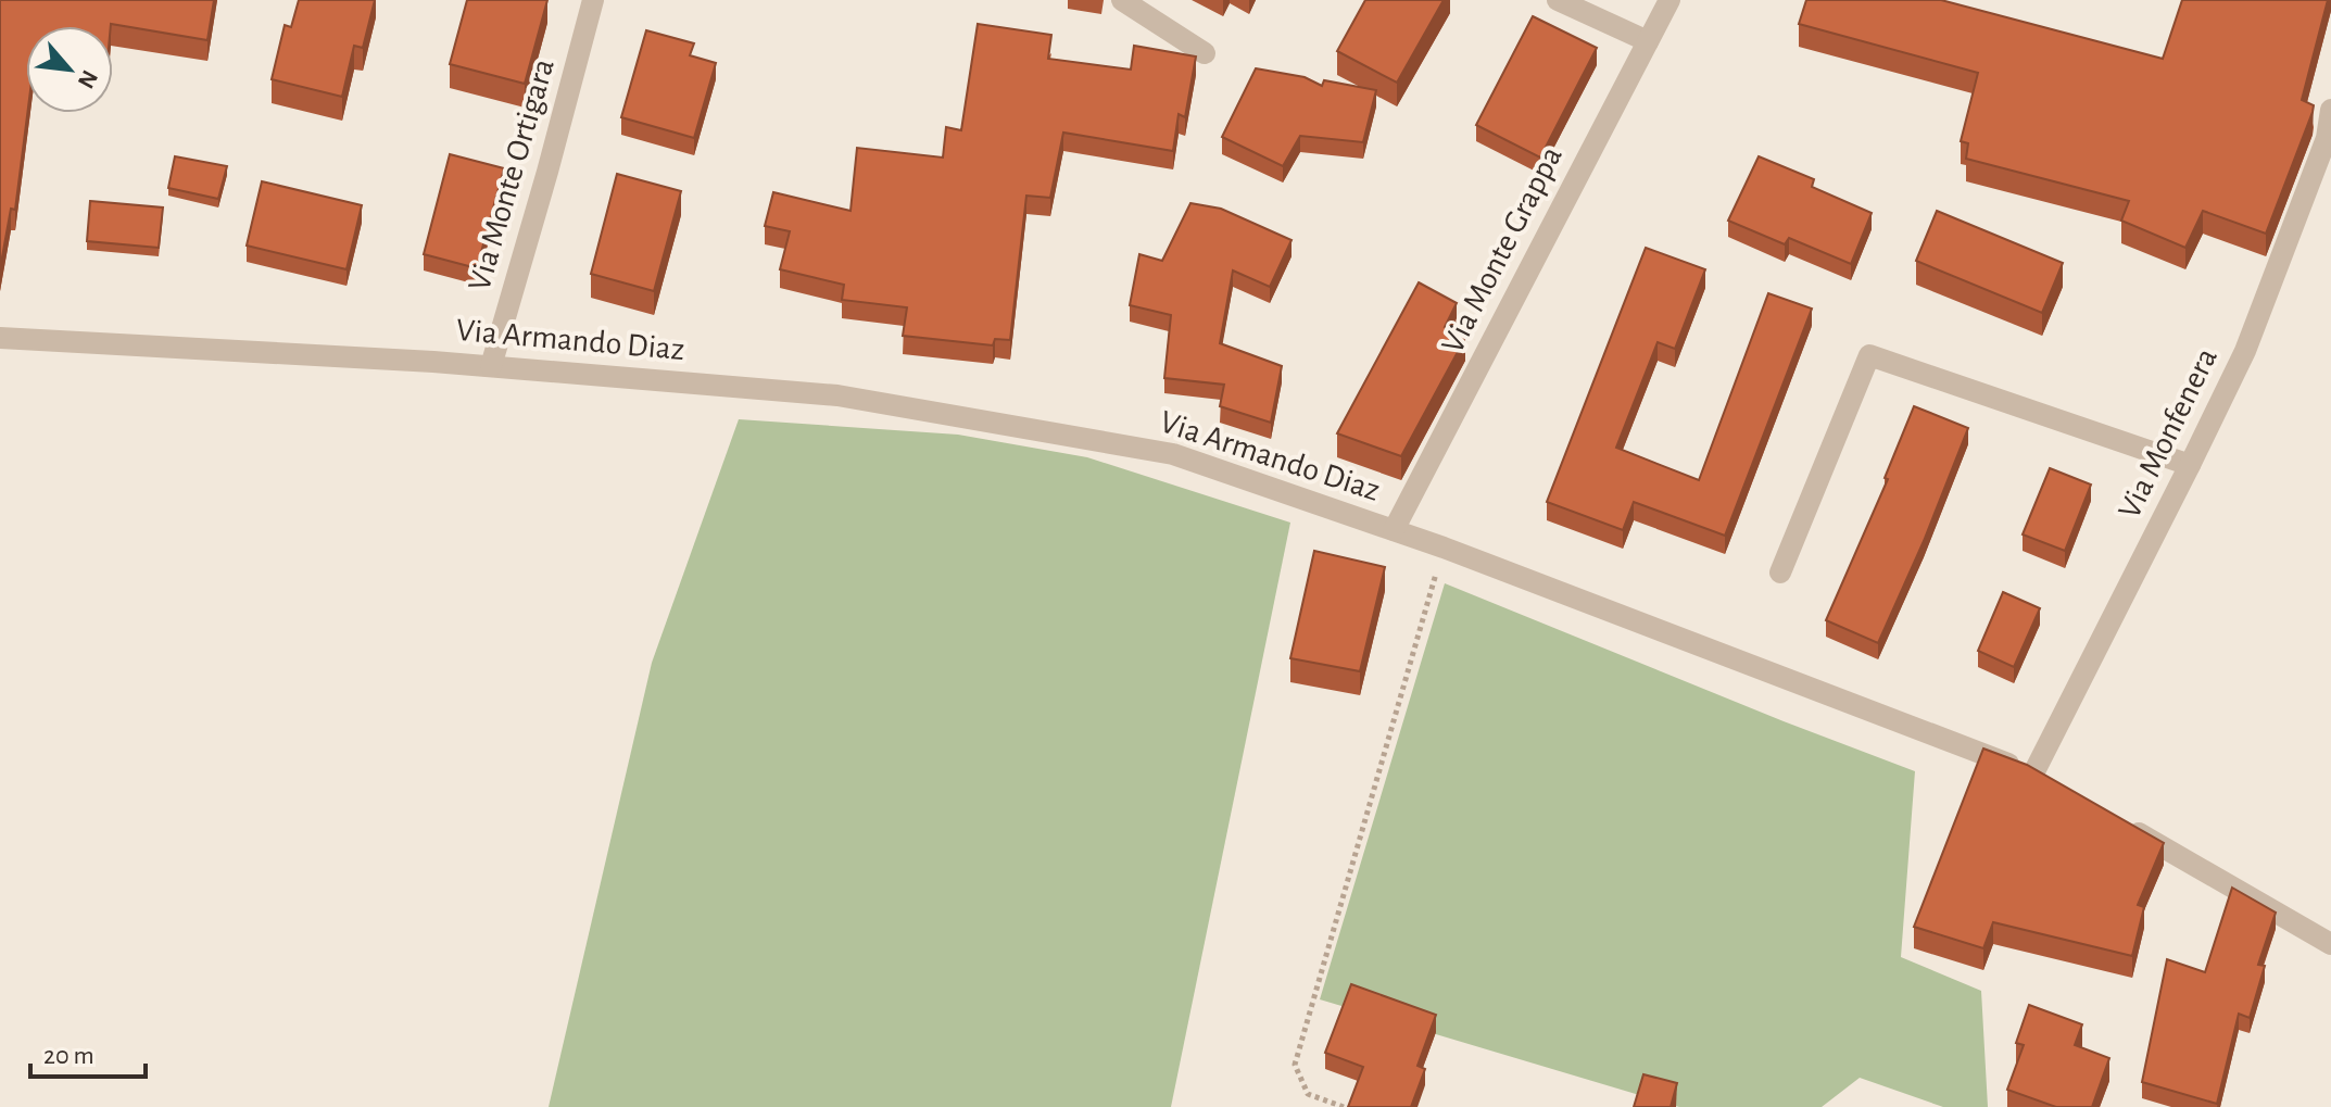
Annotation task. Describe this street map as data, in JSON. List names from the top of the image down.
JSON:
{
  "streets": {
    "street": [
      "Via Monte Ortigara",
      "Via Monte Grappa",
      "Via Armando Diaz",
      "Via Monfenera"
    ]
  },
  "crossings": [
    ["Via Monte Ortigara", "Via Armando Diaz"],
    ["Via Monte Grappa", "Via Armando Diaz"],
    ["Via Armando Diaz", "Via Monfenera"]
  ],
  "scale_bar": "20 m",
  "north": "bottom right"
}
